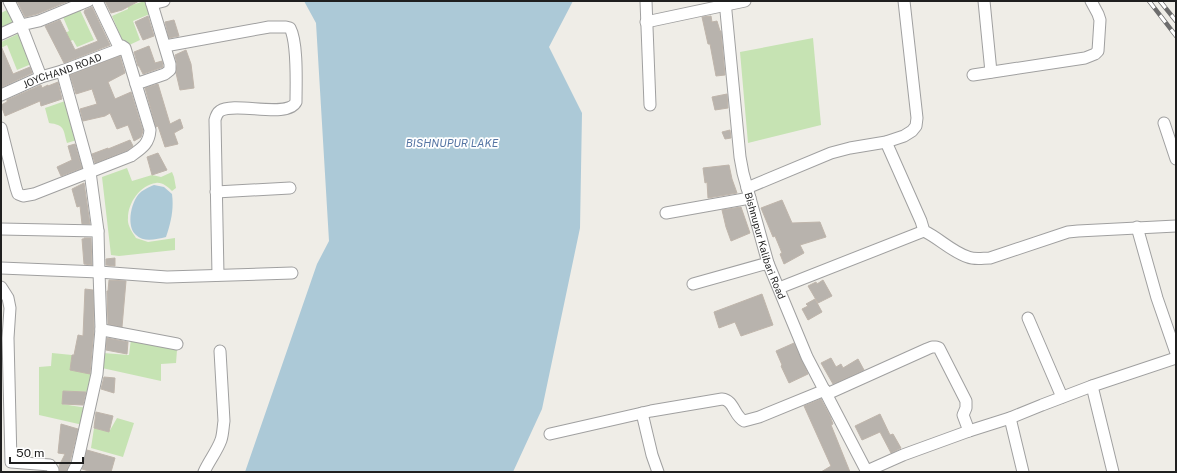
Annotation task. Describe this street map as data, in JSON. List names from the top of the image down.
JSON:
{
  "streets": {
    "street": ["JOYCHAND ROAD", "Bishnupur Kalibari Road"]
  },
  "water": ["BISHNUPUR LAKE"],
  "scale_bar": "50 m"
}
